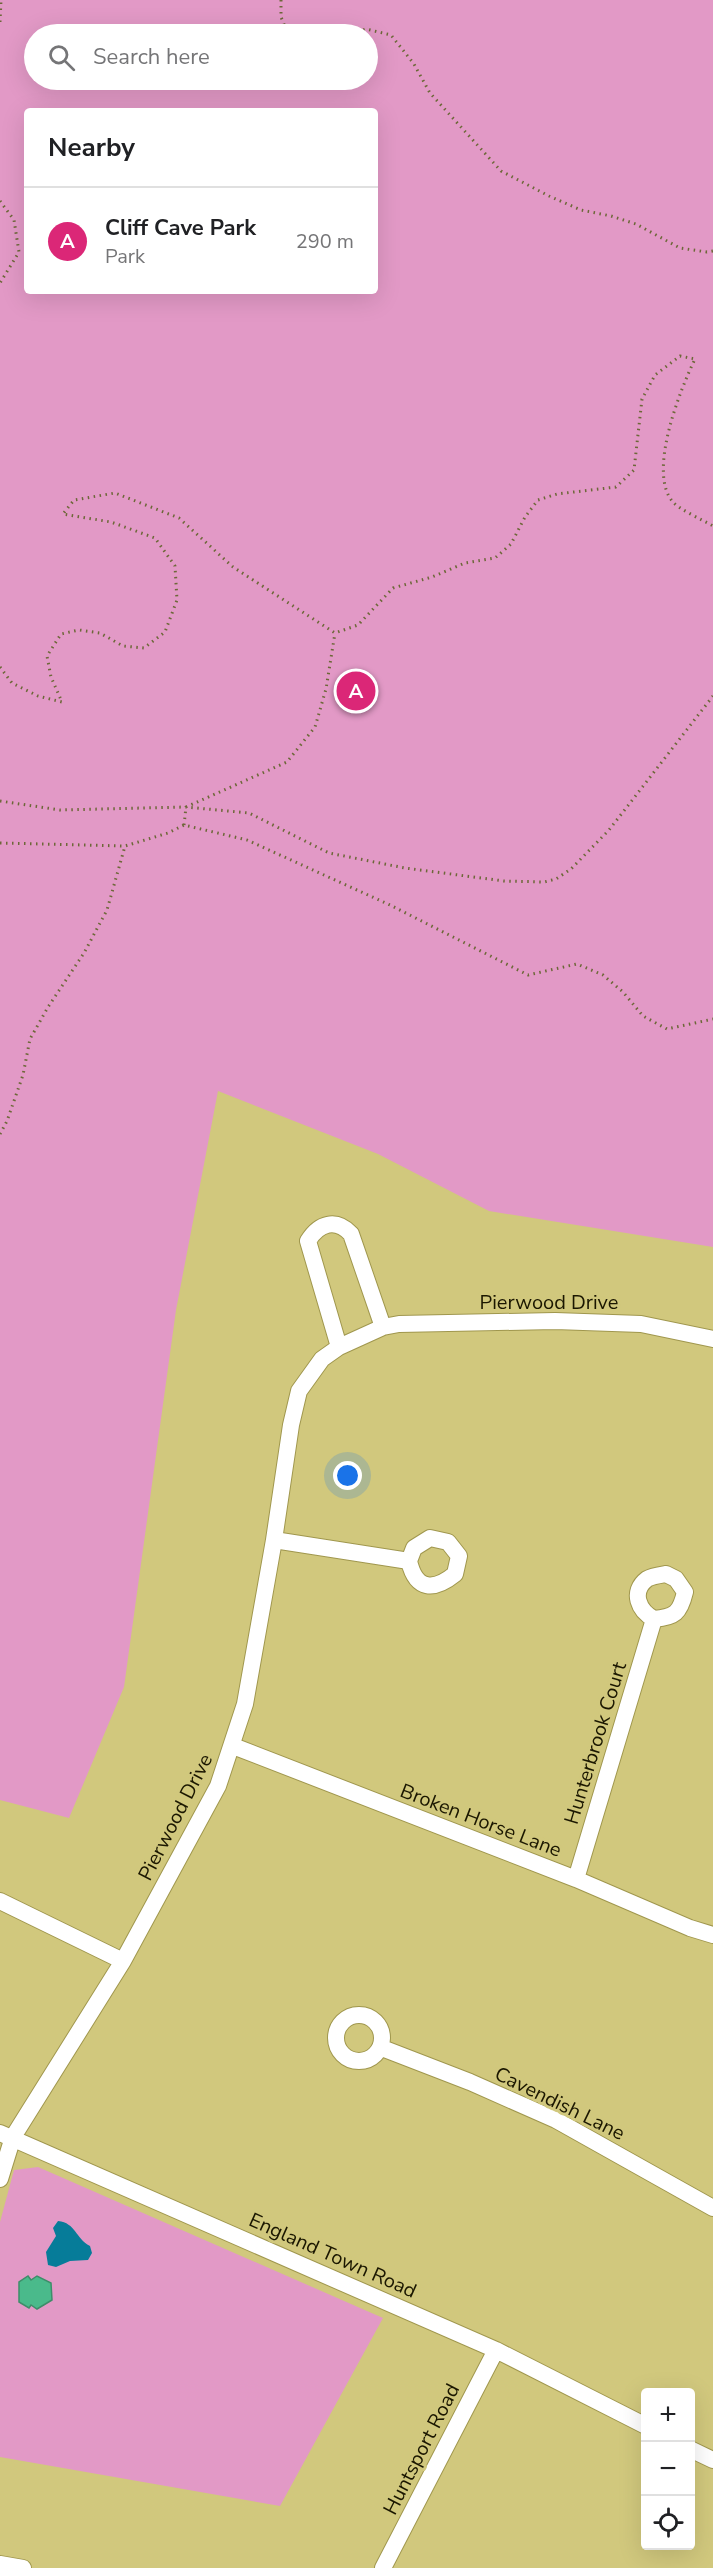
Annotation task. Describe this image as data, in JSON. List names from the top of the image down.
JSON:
{
  "streets": {
    "street": [
      "Pierwood Drive",
      "Hunterbrook Court",
      "Broken Horse Lane",
      "Cavendish Lane",
      "England Town Road",
      "Huntsport Road"
    ]
  },
  "crossings": [
    ["Pierwood Drive", "Broken Horse Lane"],
    ["Pierwood Drive", "England Town Road"],
    ["Hunterbrook Court", "Broken Horse Lane"],
    ["England Town Road", "Huntsport Road"]
  ],
  "page": {
    "search": "Search here",
    "heading": "Nearby",
    "list": [
      {
        "mark": "A",
        "name": "Cliff Cave Park",
        "note": "Park",
        "value": "290 m"
      }
    ],
    "pins": "A",
    "map_buttons": ["+", "−"]
  }
}
